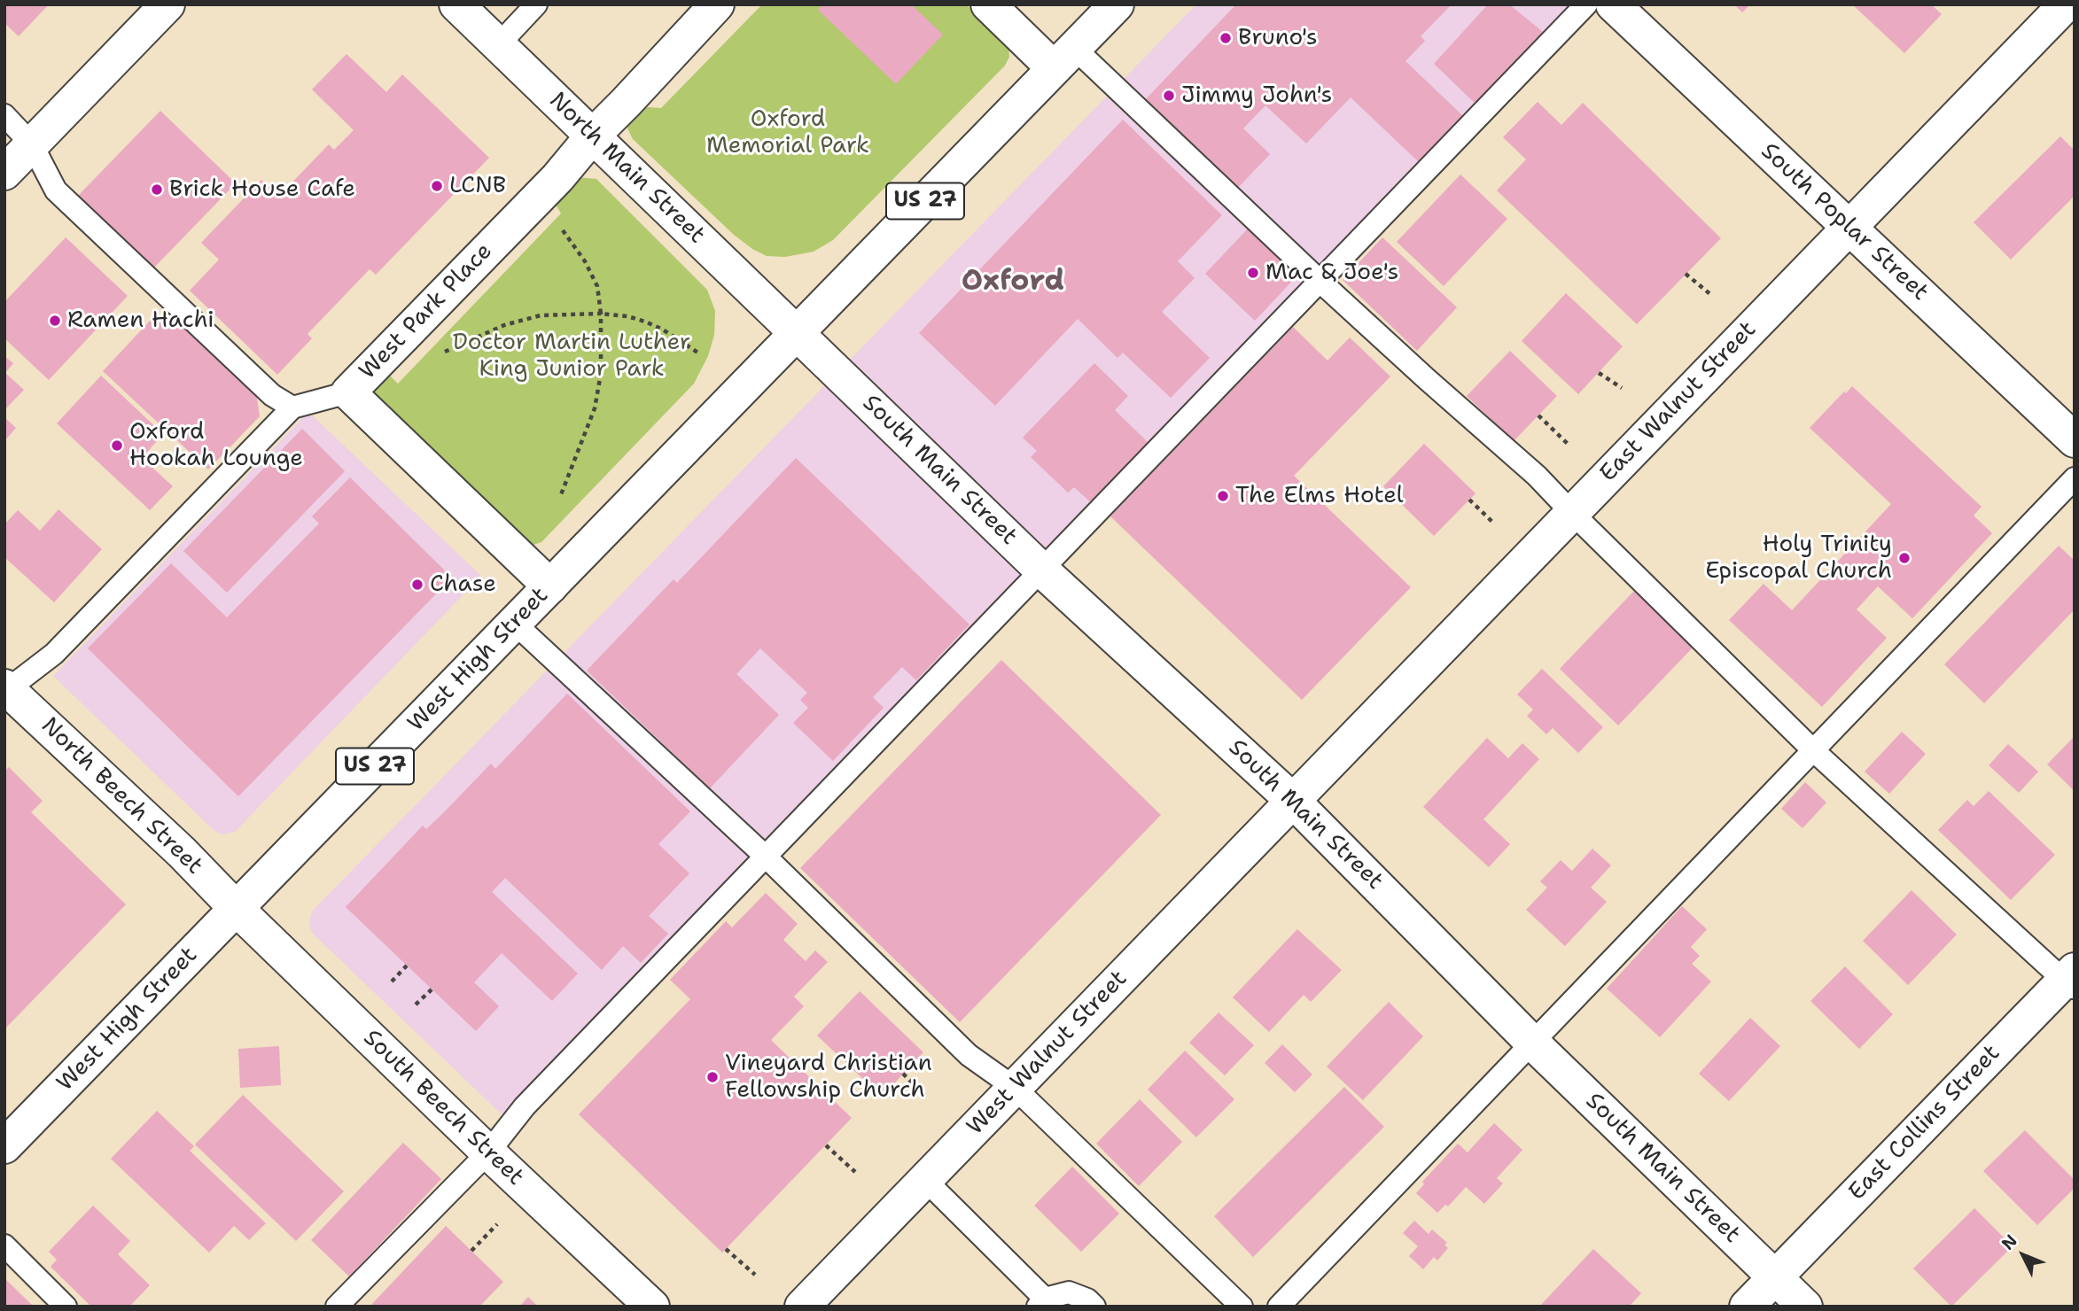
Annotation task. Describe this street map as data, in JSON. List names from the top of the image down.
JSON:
{
  "streets": {
    "main road": [
      "North Main Street",
      "US 27",
      "South Poplar Street",
      "West Park Place",
      "East Walnut Street",
      "South Main Street",
      "West High Street",
      "North Beech Street",
      "West Walnut Street",
      "South Beech Street",
      "East Collins Street"
    ]
  },
  "crossings": [
    ["North Main Street", "US 27"],
    ["North Main Street", "West Park Place"],
    ["North Main Street", "South Main Street"],
    ["North Main Street", "West High Street"],
    ["US 27", "South Main Street"],
    ["US 27", "West High Street"],
    ["South Poplar Street", "East Walnut Street"],
    ["West Park Place", "West High Street"],
    ["East Walnut Street", "South Main Street"],
    ["East Walnut Street", "West Walnut Street"],
    ["South Main Street", "West High Street"],
    ["South Main Street", "West Walnut Street"],
    ["South Main Street", "East Collins Street"],
    ["West High Street", "North Beech Street"],
    ["West High Street", "South Beech Street"],
    ["North Beech Street", "South Beech Street"]
  ],
  "districts": ["Oxford"],
  "parks": ["Oxford Memorial Park", "Doctor Martin Luther King Junior Park"],
  "places": [
    "Bruno's",
    "Jimmy John's",
    "LCNB",
    "Brick House Cafe",
    "Mac & Joe's",
    "Ramen Hachi",
    "Oxford Hookah Lounge",
    "The Elms Hotel",
    "Holy Trinity Episcopal Church",
    "Chase",
    "Vineyard Christian Fellowship Church"
  ],
  "north": "top left"
}
